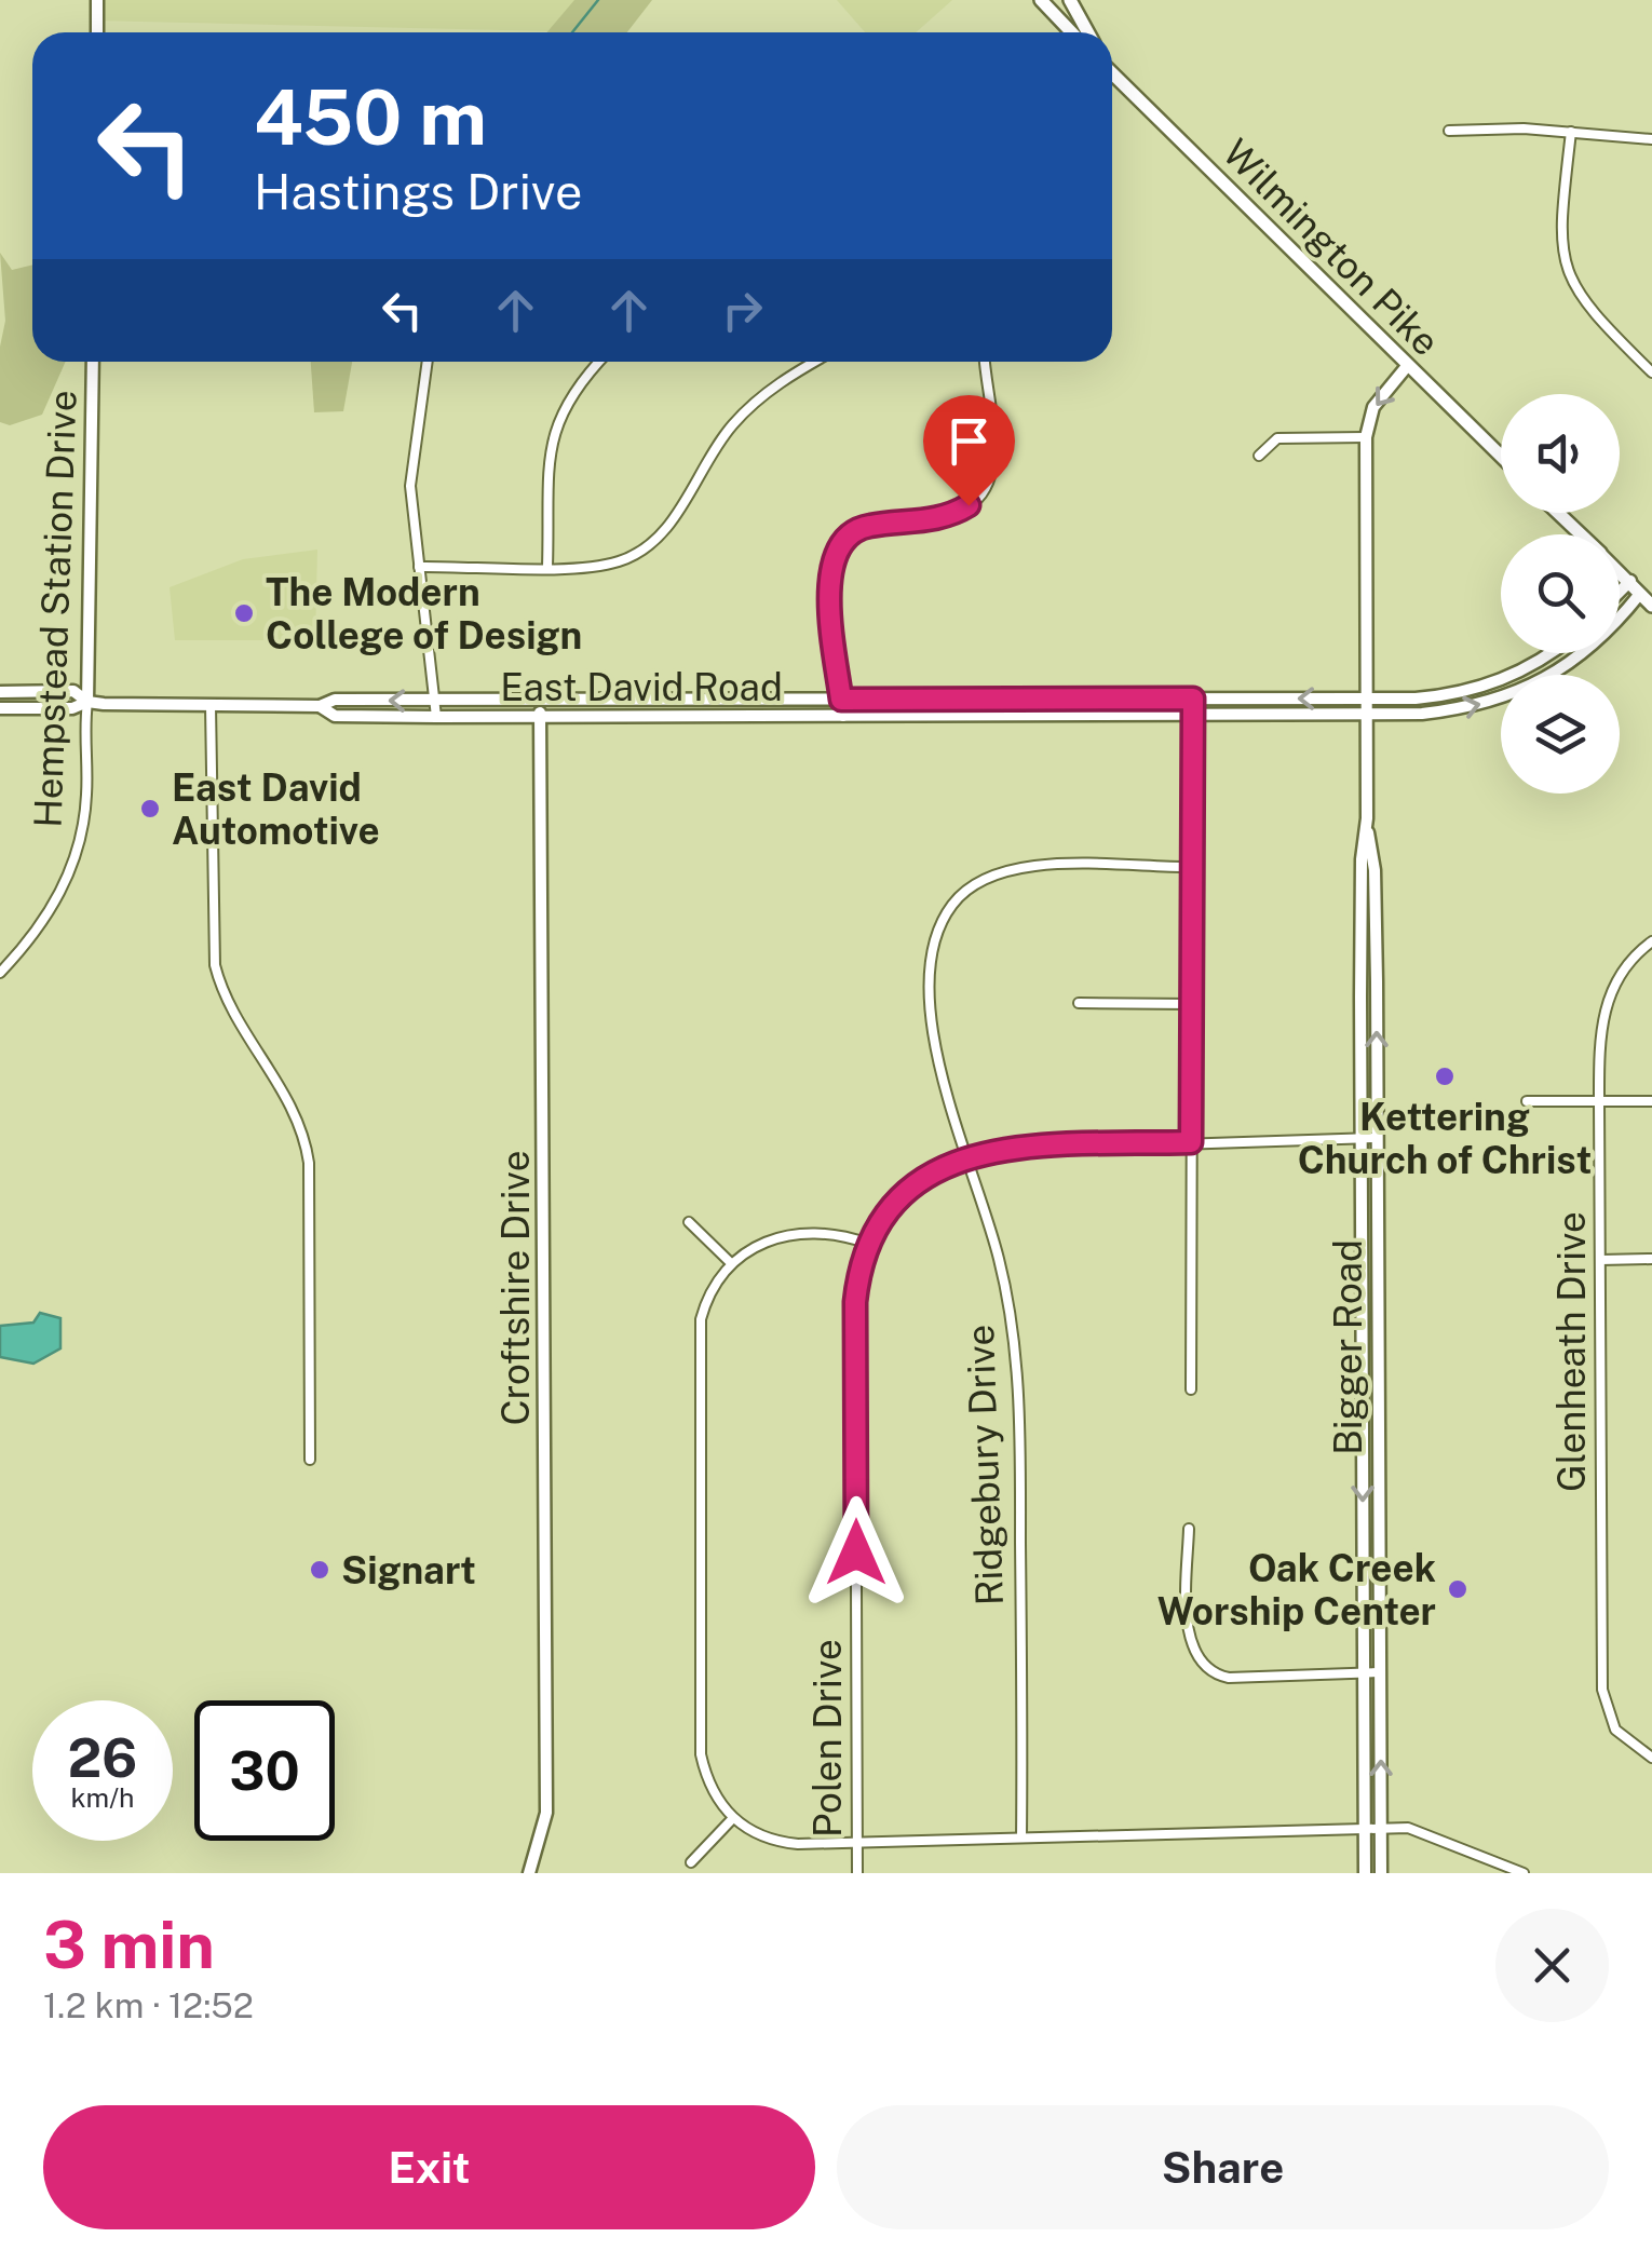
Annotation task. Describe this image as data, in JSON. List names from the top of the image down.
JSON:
{
  "streets": {
    "main road": ["Wilmington Pike"],
    "street": [
      "Hempstead Station Drive",
      "East David Road",
      "Croftshire Drive",
      "Bigger Road",
      "Glenheath Drive",
      "Ridgebury Drive",
      "Polen Drive"
    ]
  },
  "crossings": [
    ["Wilmington Pike", "Bigger Road"],
    ["Hempstead Station Drive", "East David Road"],
    ["East David Road", "Croftshire Drive"],
    ["East David Road", "Bigger Road"],
    ["Bigger Road", "Polen Drive"],
    ["Ridgebury Drive", "Polen Drive"]
  ],
  "places": [
    "The Modern College of Design",
    "East David Automotive",
    "Kettering Church of Christ",
    "Signart",
    "Oak Creek Worship Center"
  ],
  "page": {
    "turn": ["450 m", "Hastings Drive"],
    "speed": "26 km/h",
    "limit": "30",
    "heading": ["3 min", "1.2 km · 12:52"],
    "buttons": ["Exit", "Share"]
  }
}
